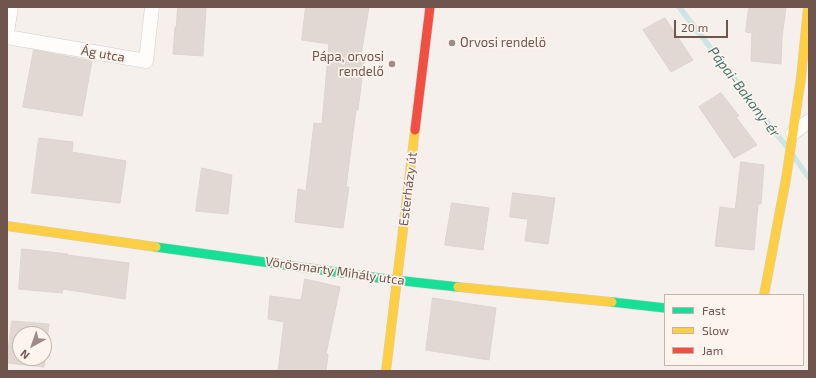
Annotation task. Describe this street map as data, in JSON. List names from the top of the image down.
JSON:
{
  "streets": {
    "street": ["Ág utca", "Esterházy út", "Vörösmarty Mihály utca"]
  },
  "crossings": [
    ["Esterházy út", "Vörösmarty Mihály utca"]
  ],
  "water": ["Pápai-Bakony-ér"],
  "places": ["Orvosi rendelö", "Pápa, orvosi rendelő"],
  "legend": ["Fast", "Slow", "Jam"],
  "scale_bar": "20 m",
  "north": "bottom left"
}
